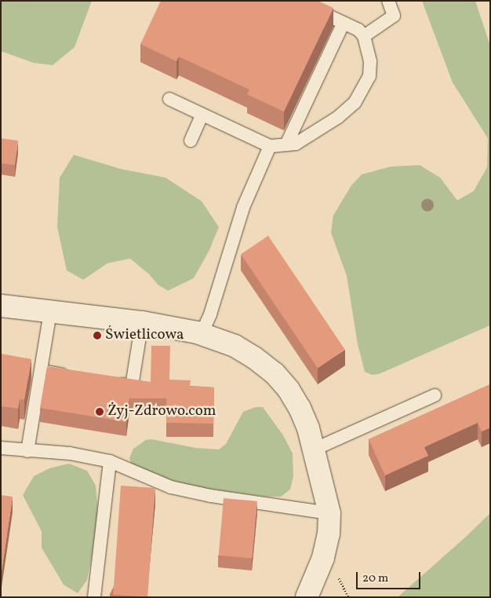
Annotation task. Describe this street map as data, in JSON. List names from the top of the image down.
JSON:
{
  "places": ["Świetlicowa", "Żyj-Zdrowo.com"],
  "scale_bar": "20 m"
}
